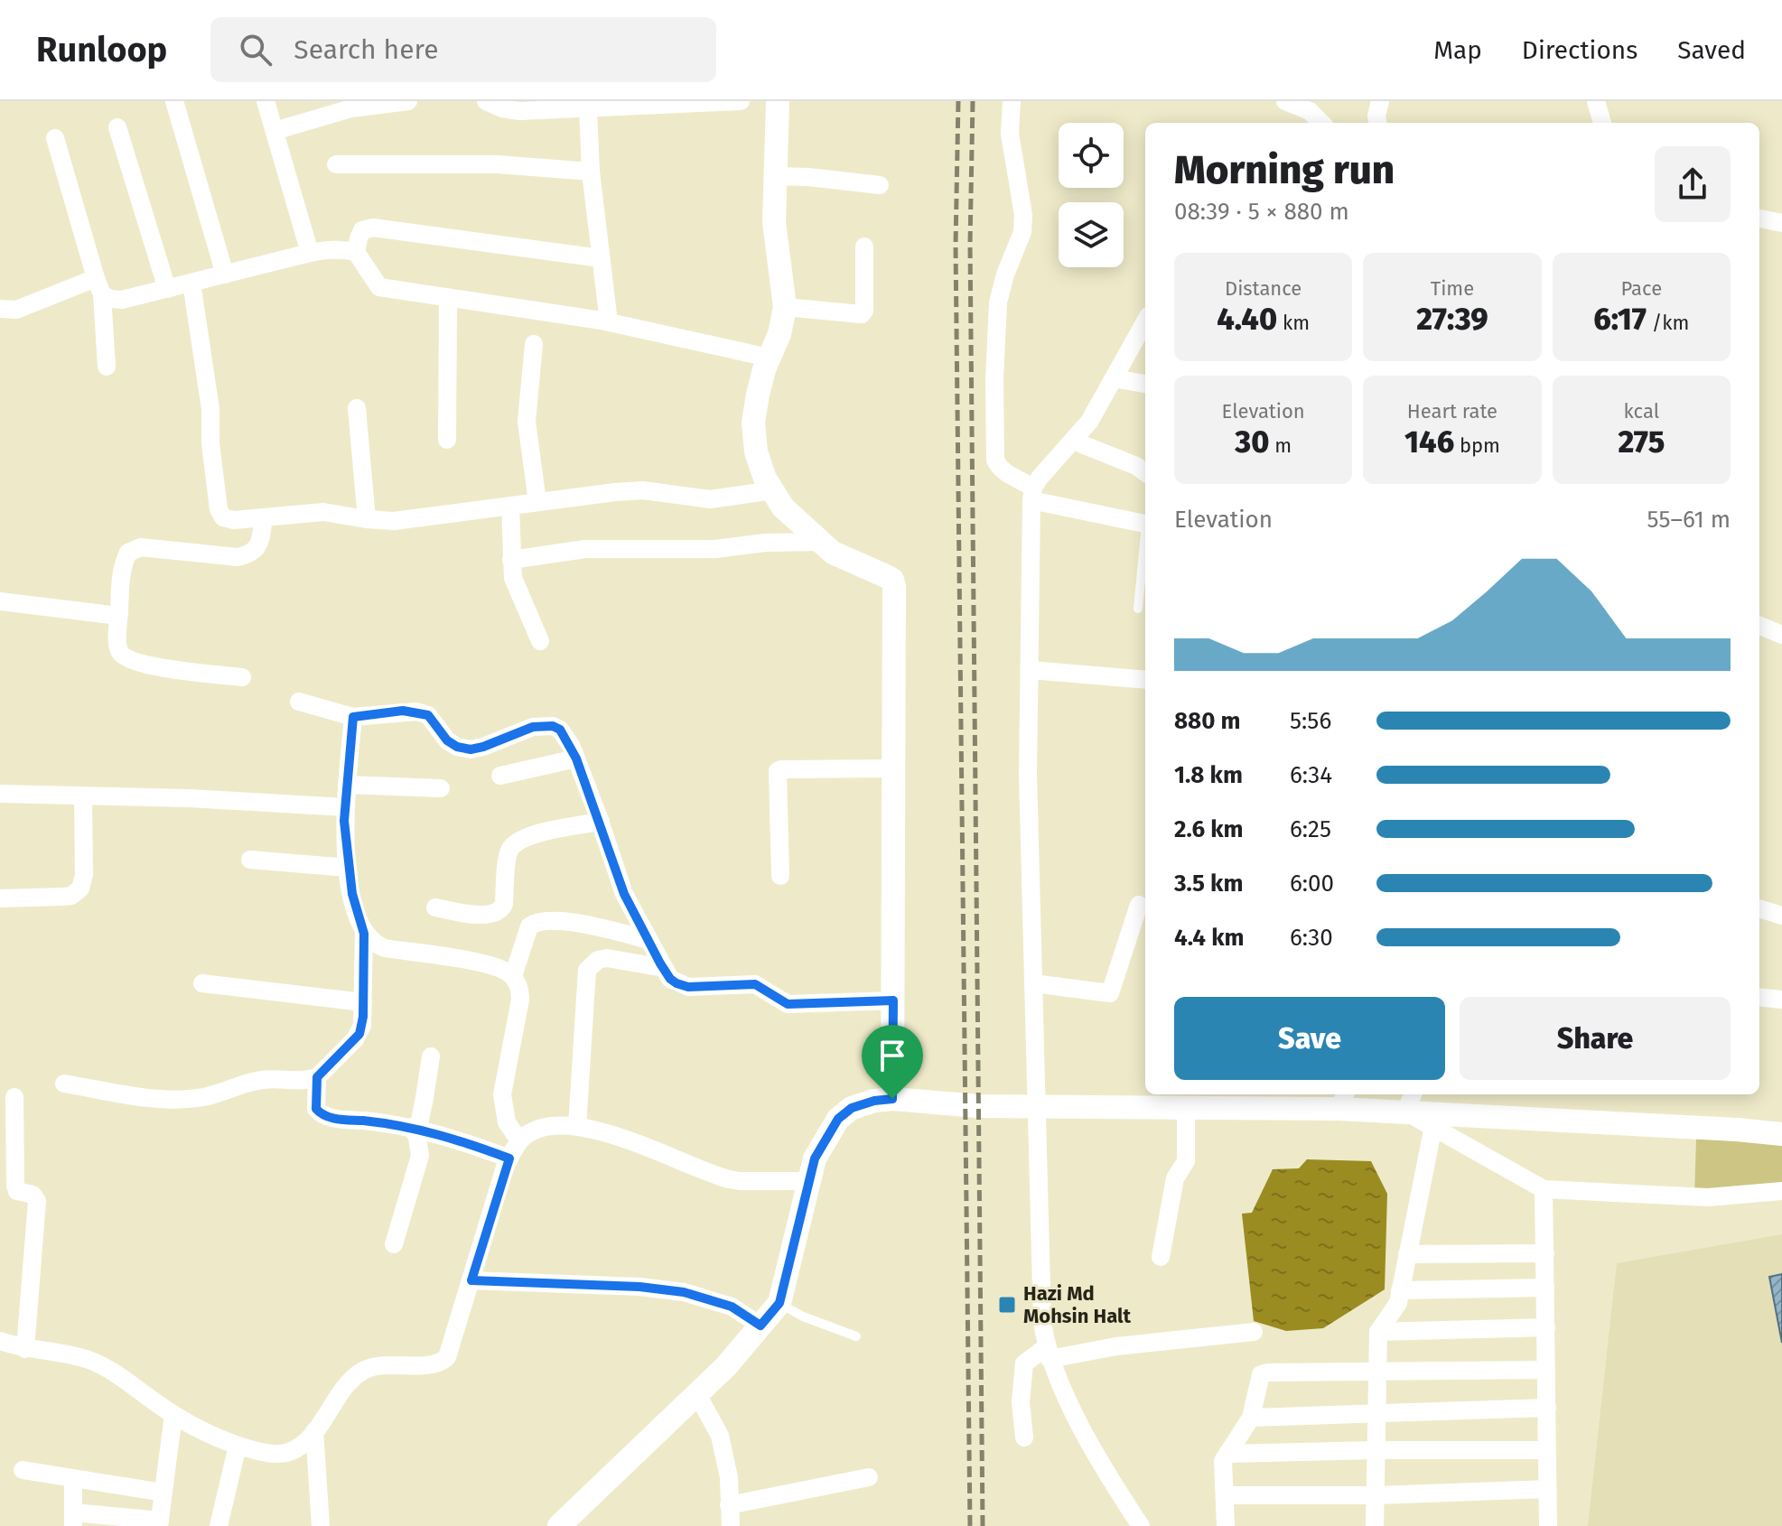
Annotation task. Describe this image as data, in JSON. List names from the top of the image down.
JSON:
{
  "places": {
    "transit": ["Hazi Md Mohsin Halt"]
  },
  "page": {
    "header": "Runloop",
    "search": "Search here",
    "nav": ["Map", "Directions", "Saved"],
    "heading": ["Morning run", "08:39 · 5 × 880 m"],
    "stats": [
      ["Distance", "4.40 km"],
      ["Time", "27:39"],
      ["Pace", "6:17 /km"],
      ["Elevation", "30 m"],
      ["Heart rate", "146 bpm"],
      ["kcal", "275"]
    ],
    "chart": ["Elevation", "55–61 m"],
    "list": [
      {
        "name": "880 m",
        "note": "5:56"
      },
      {
        "name": "1.8 km",
        "note": "6:34"
      },
      {
        "name": "2.6 km",
        "note": "6:25"
      },
      {
        "name": "3.5 km",
        "note": "6:00"
      },
      {
        "name": "4.4 km",
        "note": "6:30"
      }
    ],
    "buttons": ["Save", "Share"]
  }
}
